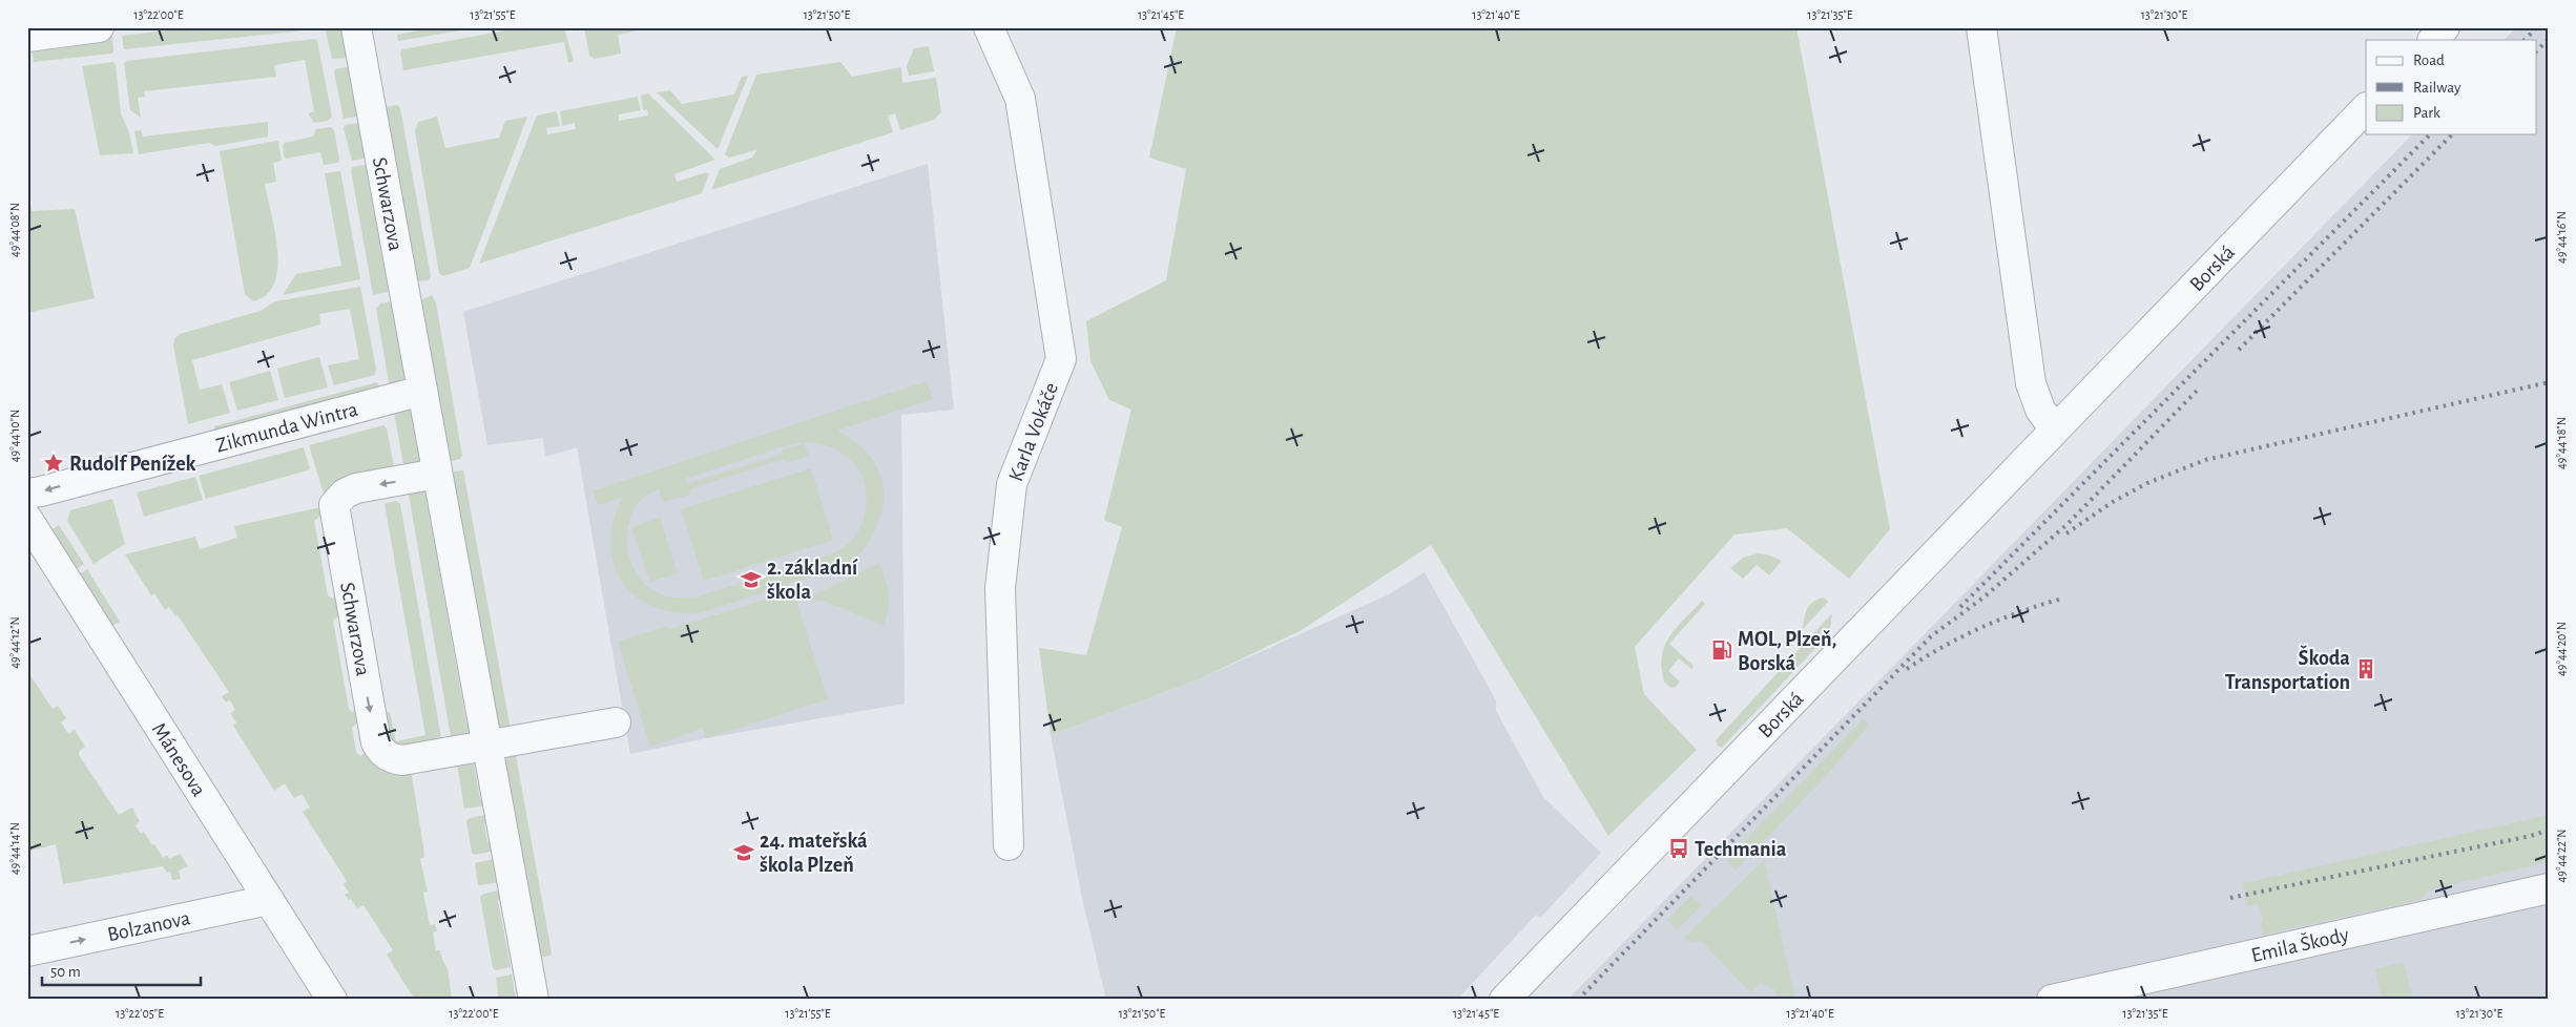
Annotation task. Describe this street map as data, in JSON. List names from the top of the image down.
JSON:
{
  "streets": {
    "street": [
      "Schwarzova",
      "Borská",
      "Zikmunda Wintra",
      "Karla Vokáče",
      "Mánesova",
      "Bolzanova",
      "Emila Škody"
    ]
  },
  "crossings": [
    ["Schwarzova", "Zikmunda Wintra"],
    ["Mánesova", "Bolzanova"]
  ],
  "one_way": ["Zikmunda Wintra", "Bolzanova"],
  "places": {
    "place": ["Rudolf Penížek"],
    "school or university": ["2. základní škola", "24. mateřská škola Plzeň"],
    "fuel station": ["MOL, Plzeň, Borská"],
    "building": ["Škoda Transportation"],
    "bus stop": ["Techmania"]
  },
  "legend": ["Road", "Railway", "Park"],
  "scale_bar": "50 m",
  "coordinates": [
    "13°22'00\"E",
    "13°21'55\"E",
    "13°21'50\"E",
    "13°21'45\"E",
    "13°21'40\"E",
    "13°21'35\"E",
    "13°21'30\"E",
    "49°44'08\"N",
    "49°44'16\"N",
    "49°44'10\"N",
    "49°44'18\"N",
    "49°44'12\"N",
    "49°44'20\"N",
    "49°44'14\"N",
    "49°44'22\"N",
    "13°22'05\"E"
  ]
}
